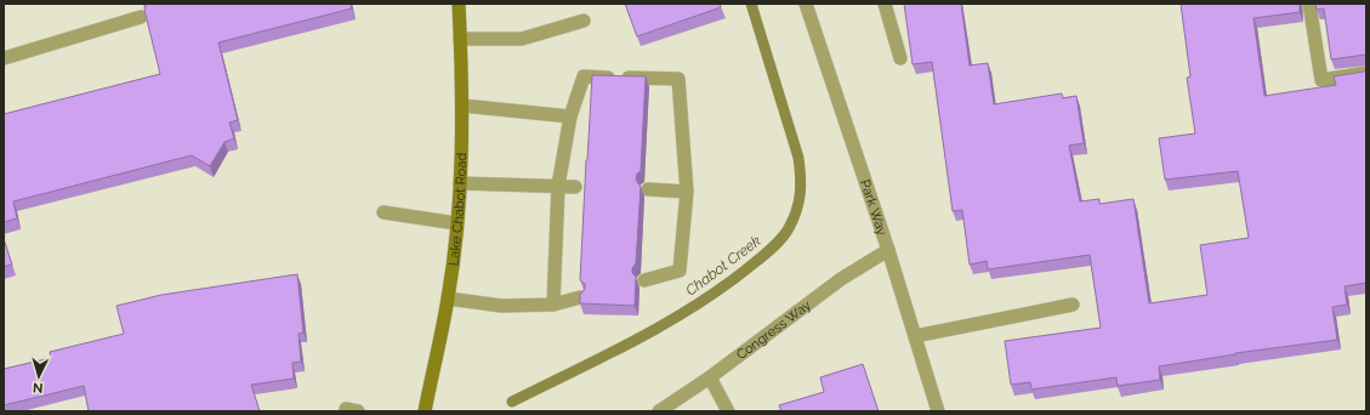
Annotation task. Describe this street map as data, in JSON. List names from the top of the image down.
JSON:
{
  "streets": {
    "main road": ["Lake Chabot Road"],
    "street": ["Park Way", "Congress Way"]
  },
  "crossings": [
    ["Park Way", "Congress Way"]
  ],
  "water": ["Chabot Creek"],
  "north": "bottom"
}
